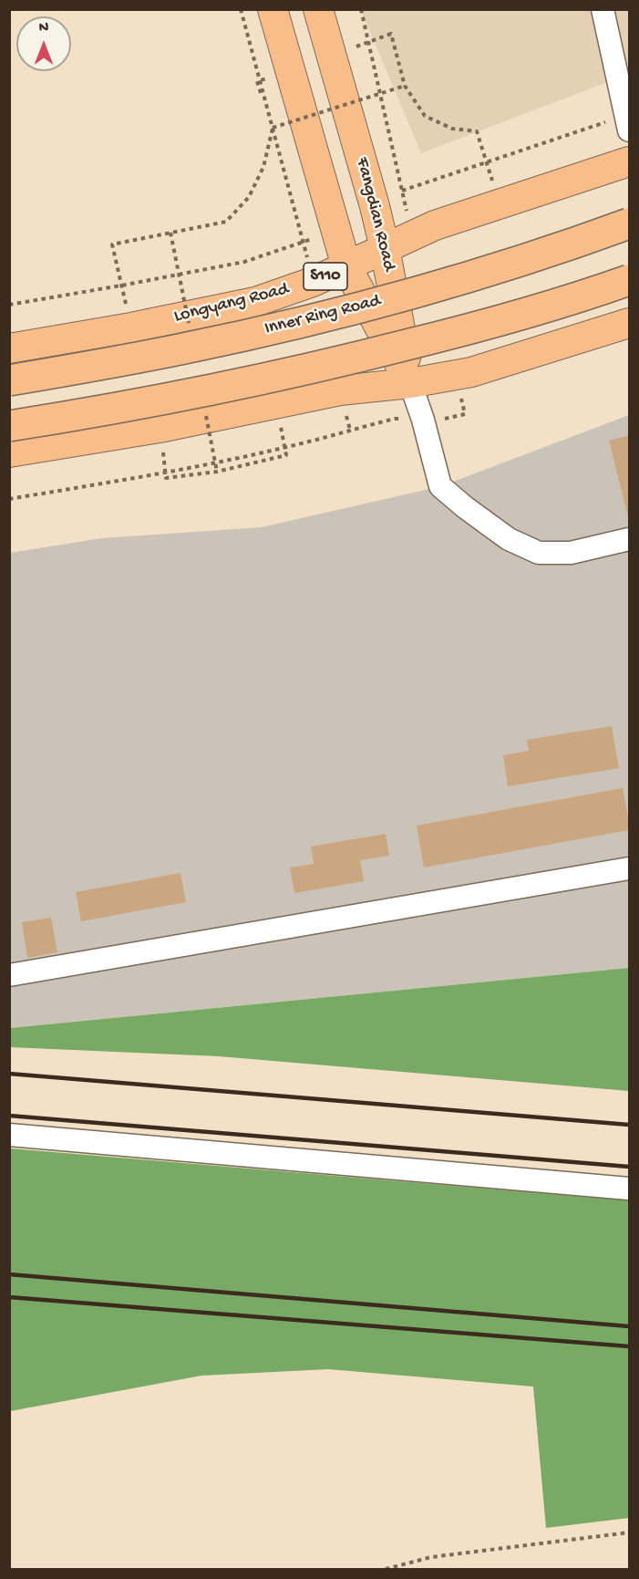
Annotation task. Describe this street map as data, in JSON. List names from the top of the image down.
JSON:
{
  "streets": {
    "highway": ["Inner Ring Road"],
    "main road": ["Fangdian Road", "S110", "Longyang Road"]
  },
  "crossings": [
    ["Fangdian Road", "Longyang Road"]
  ],
  "north": "top"
}
